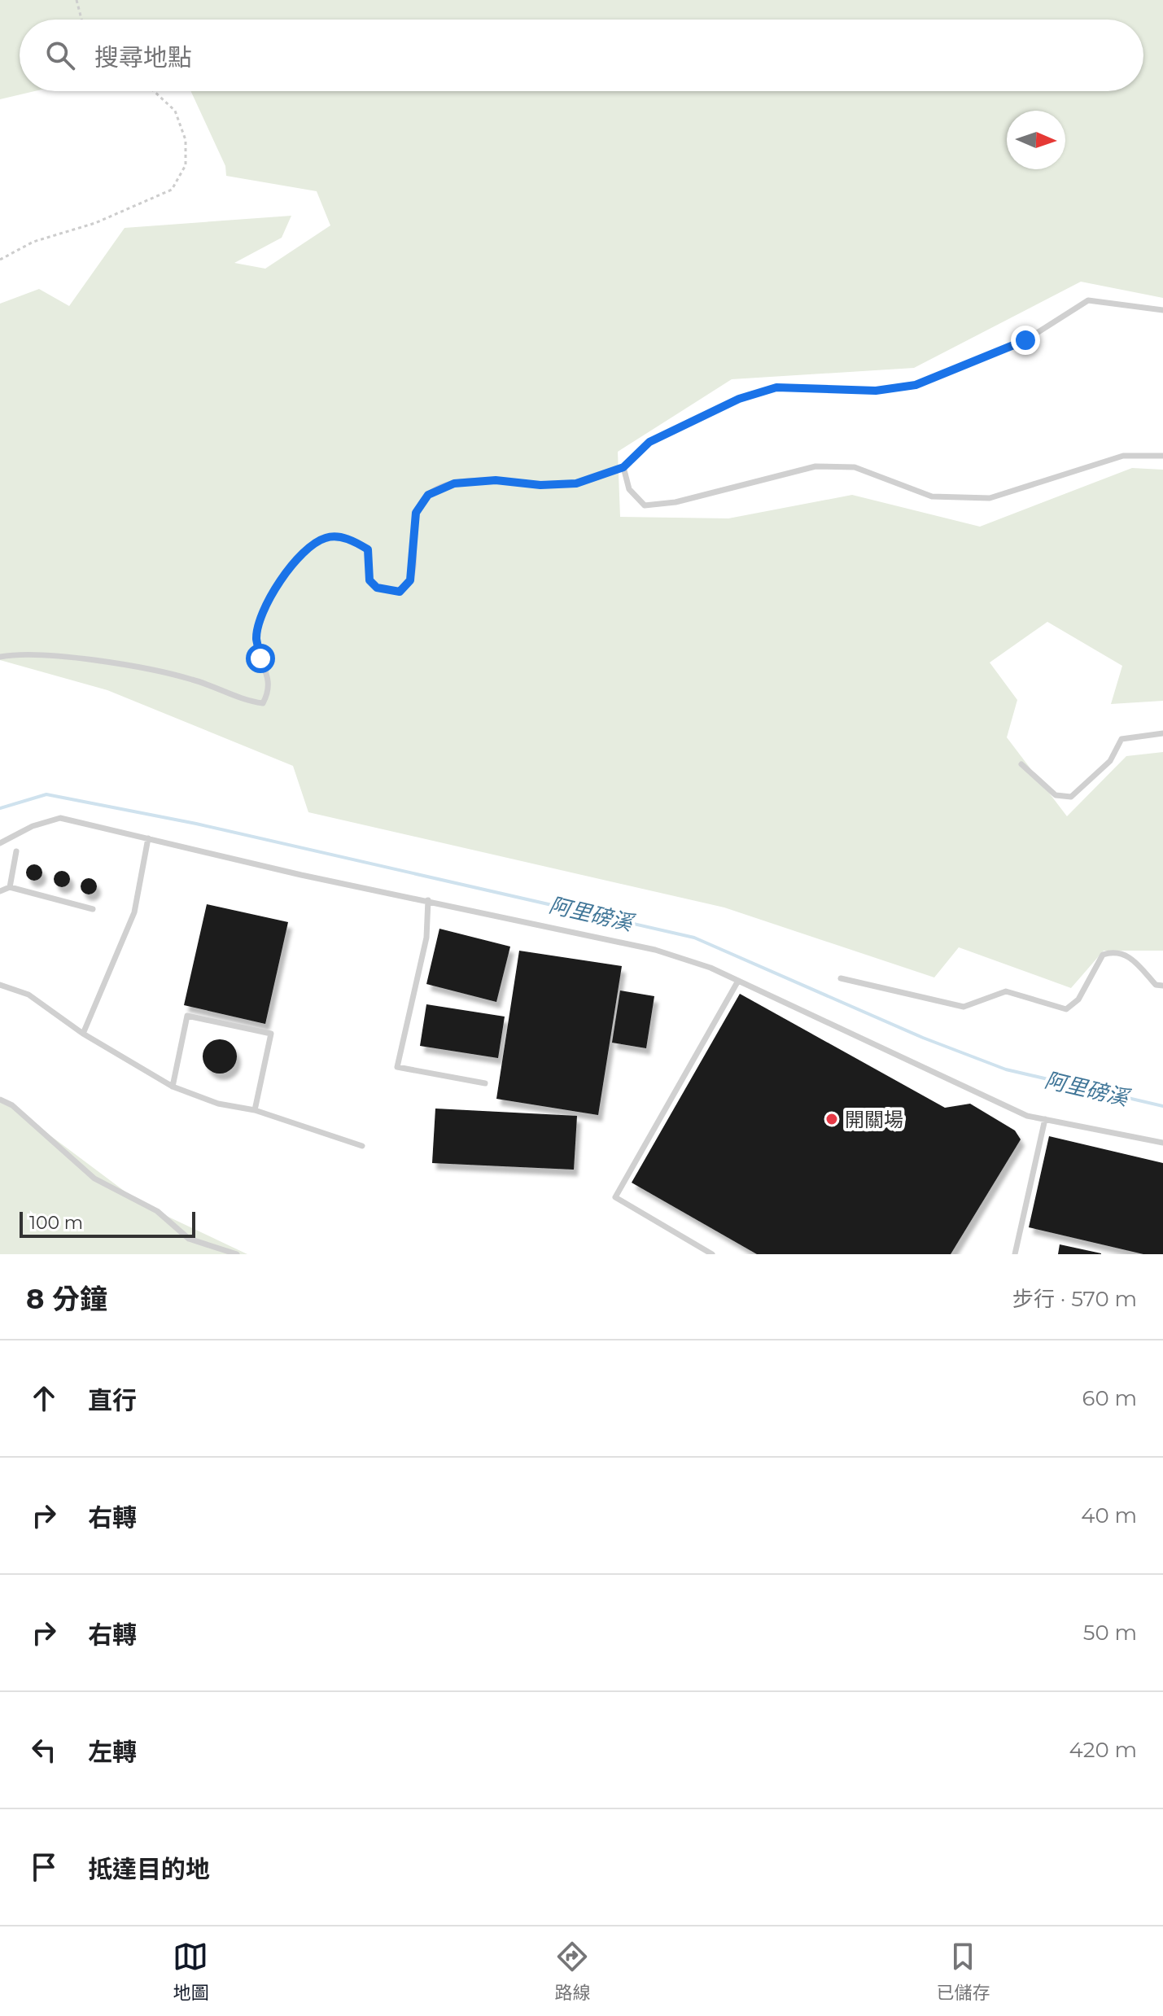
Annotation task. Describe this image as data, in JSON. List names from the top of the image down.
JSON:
{
  "water": ["阿里磅溪"],
  "places": ["開關場"],
  "scale_bar": "100 m",
  "north": "right",
  "page": {
    "search": "搜尋地點",
    "scale": "100 m",
    "heading": ["8 分鐘", "步行 · 570 m"],
    "list": [
      ["直行", "60 m"],
      ["右轉", "40 m"],
      ["右轉", "50 m"],
      ["左轉", "420 m"],
      "抵達目的地"
    ],
    "nav": ["地圖", "路線", "已儲存"]
  }
}
